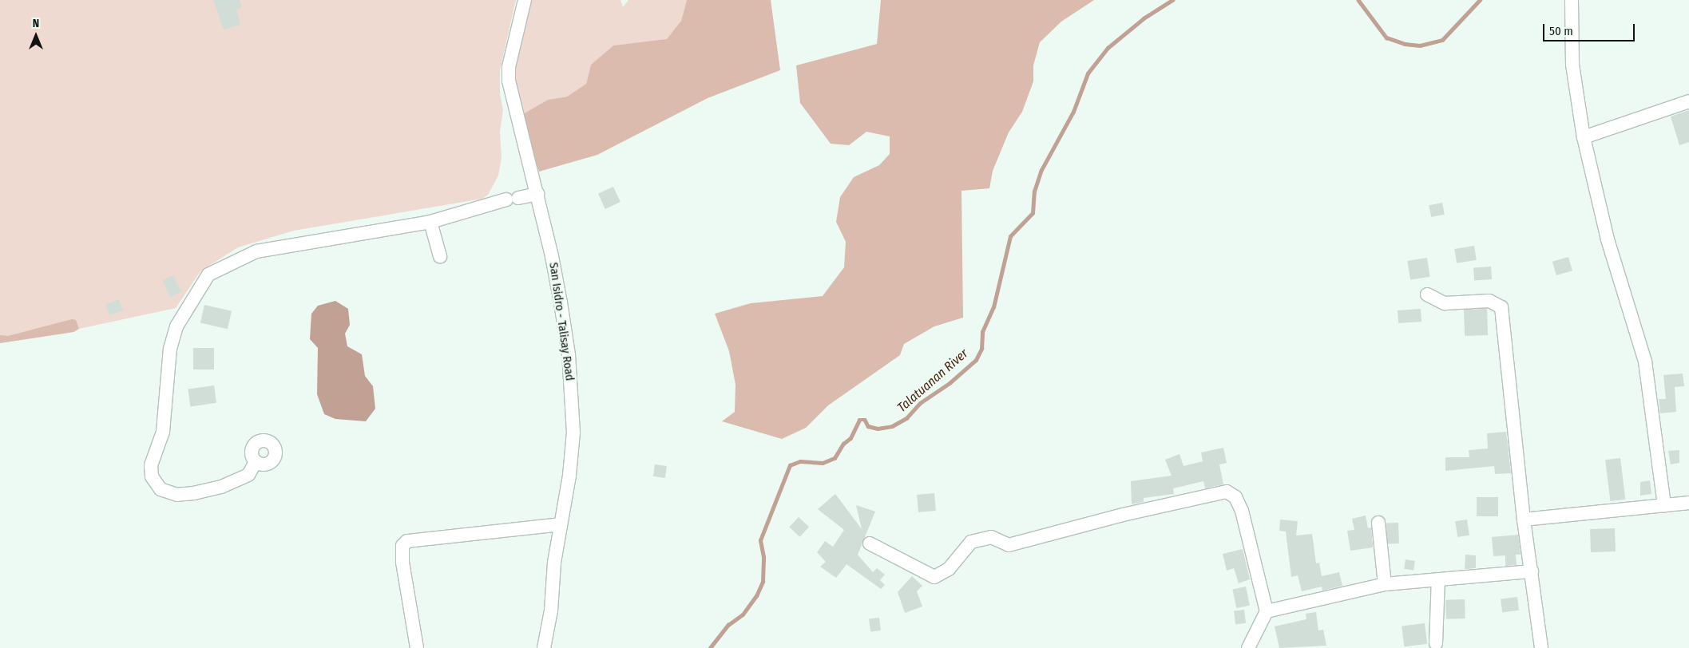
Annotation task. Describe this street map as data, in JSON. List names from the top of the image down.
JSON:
{
  "streets": {
    "street": ["San Isidro - Talisay Road"]
  },
  "water": ["Talatuanan River"],
  "scale_bar": "50 m",
  "north": "top"
}
